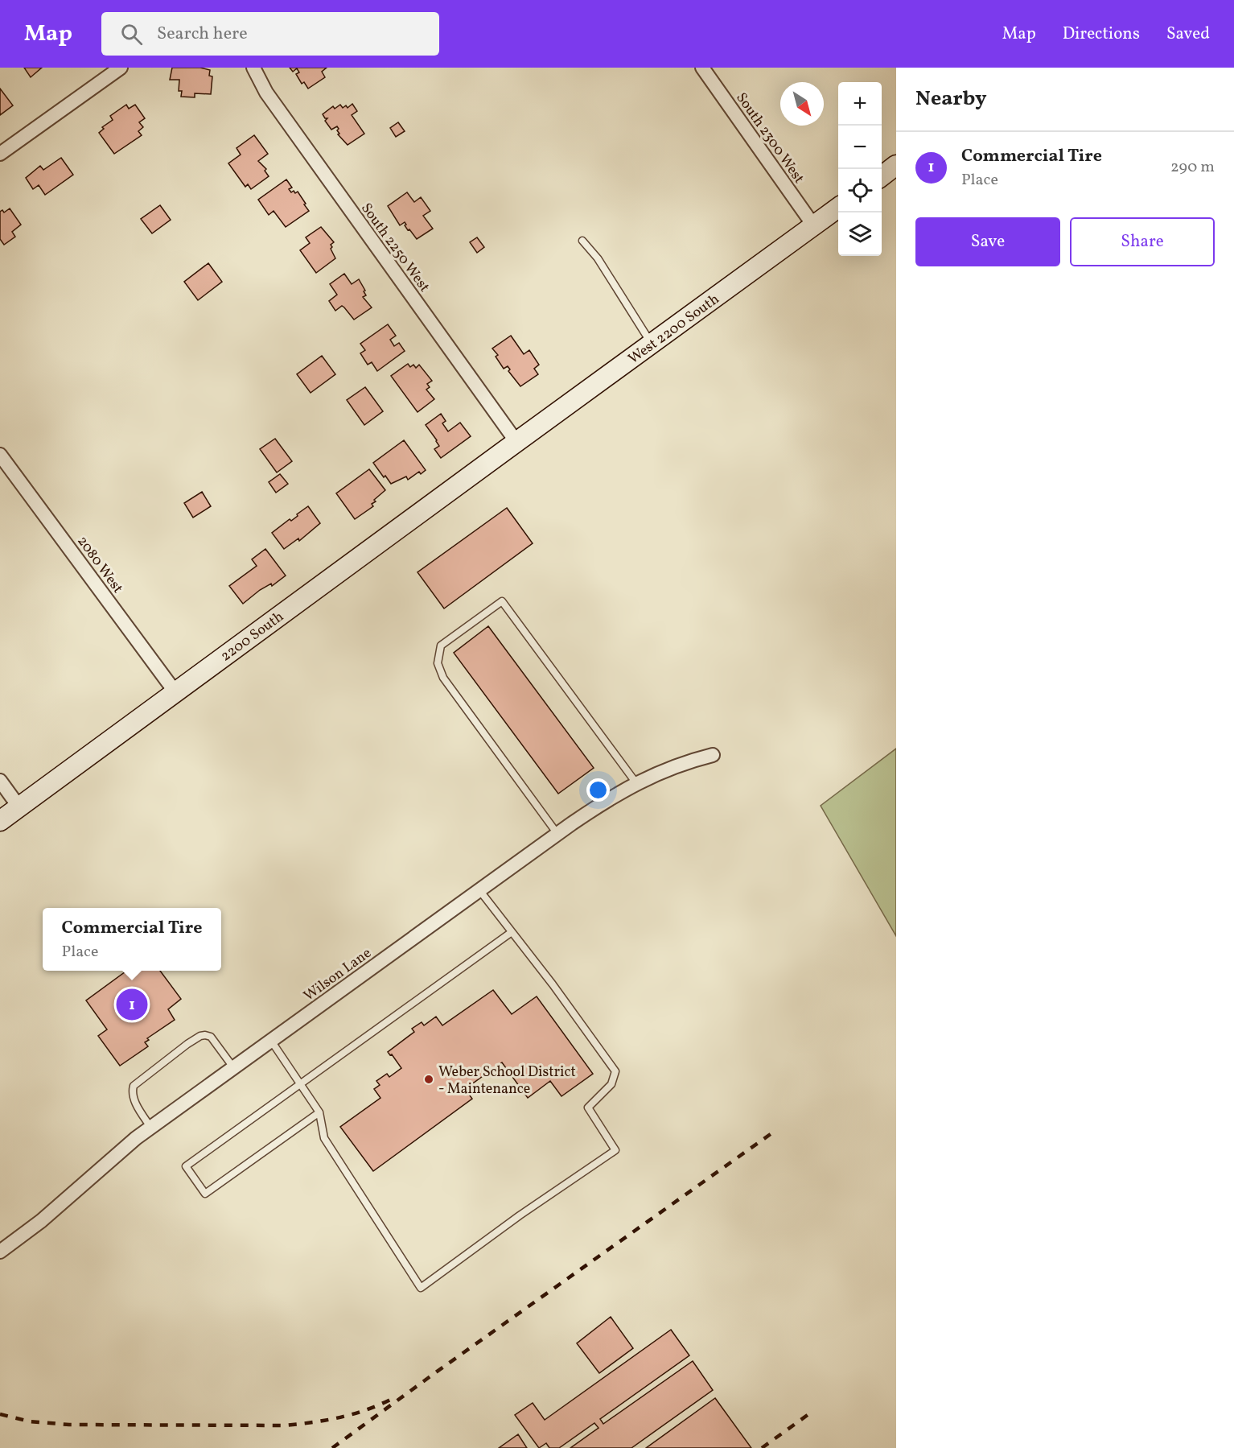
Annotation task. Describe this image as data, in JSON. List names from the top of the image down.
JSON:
{
  "streets": {
    "street": [
      "South 2300 West",
      "South 2250 West",
      "West 2200 South",
      "2080 West",
      "2200 South",
      "Wilson Lane"
    ]
  },
  "crossings": [
    ["South 2300 West", "West 2200 South"],
    ["South 2250 West", "West 2200 South"],
    ["South 2250 West", "2200 South"],
    ["West 2200 South", "2200 South"],
    ["2080 West", "2200 South"]
  ],
  "places": ["Weber School District - Maintenance"],
  "north": "bottom right",
  "page": {
    "header": "Map",
    "search": "Search here",
    "nav": ["Map", "Directions", "Saved"],
    "heading": "Nearby",
    "map_buttons": ["+", "−"],
    "list": [
      {
        "mark": "1",
        "name": "Commercial Tire",
        "note": "Place",
        "value": "290 m"
      }
    ],
    "buttons": ["Save", "Share"],
    "popup": ["Commercial Tire", "Place"],
    "pins": "1"
  }
}
